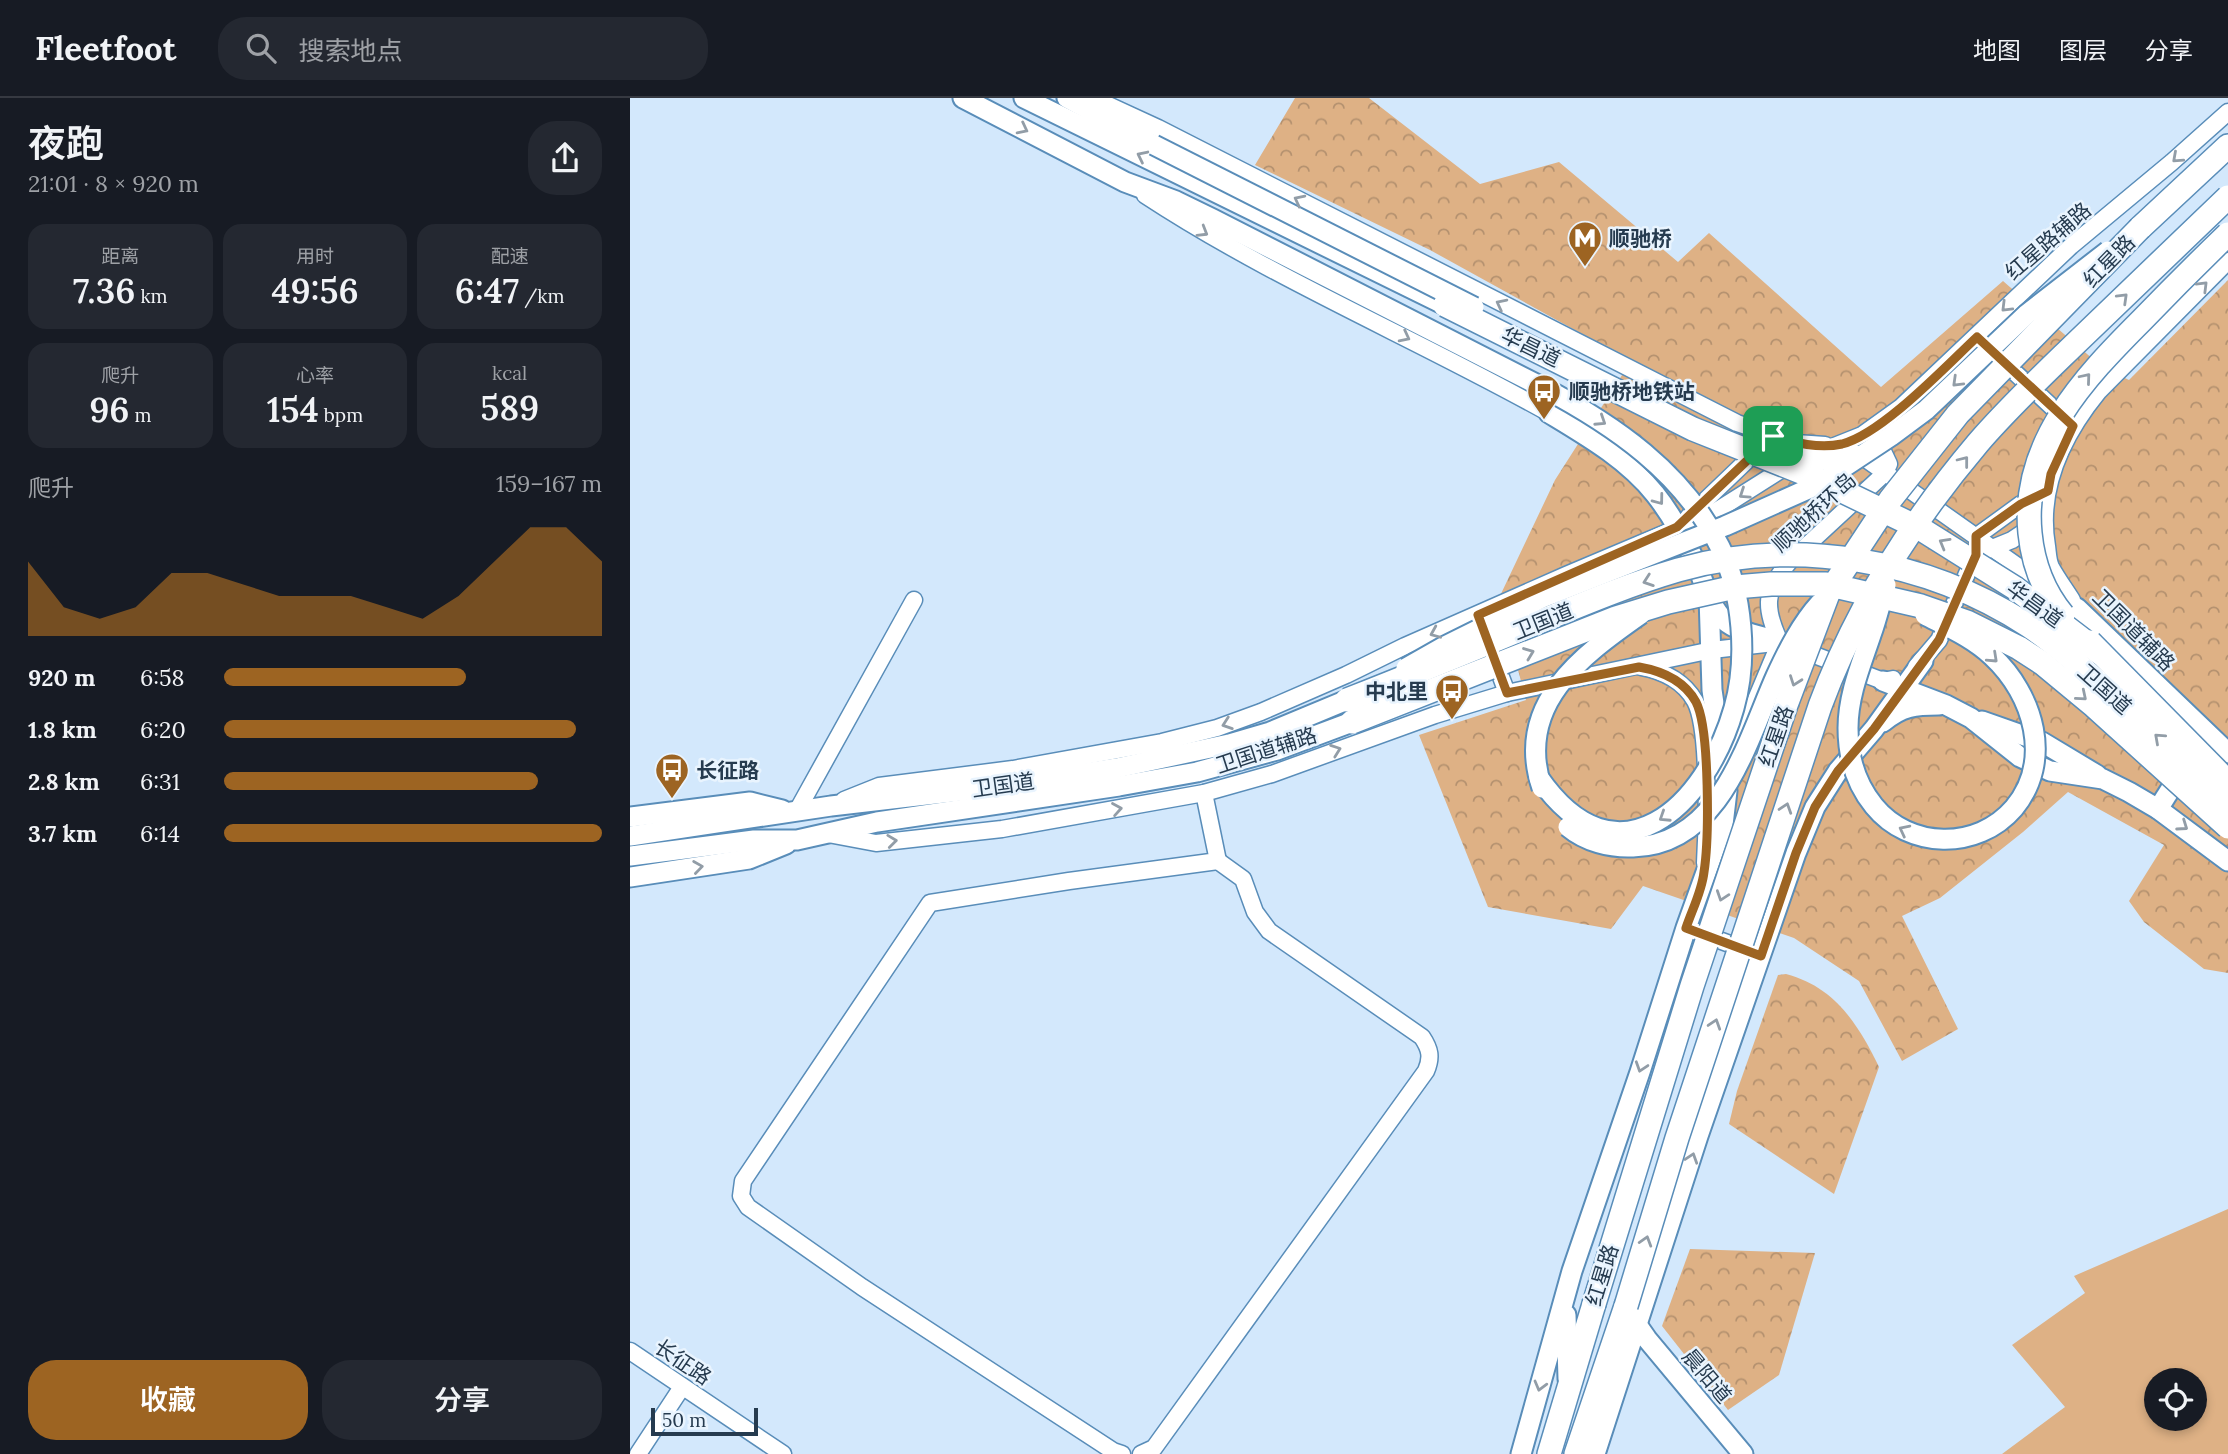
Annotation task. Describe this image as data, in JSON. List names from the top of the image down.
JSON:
{
  "streets": {
    "highway": ["红星路", "华昌道", "卫国道"],
    "main road": ["卫国道辅路", "晨阳道"],
    "street": ["红星路辅路", "顺驰桥环岛", "长征路"]
  },
  "crossings": [
    ["红星路辅路", "华昌道"],
    ["红星路辅路", "顺驰桥环岛"],
    ["红星路辅路", "卫国道辅路"],
    ["红星路", "晨阳道"],
    ["华昌道", "顺驰桥环岛"],
    ["华昌道", "卫国道"],
    ["顺驰桥环岛", "卫国道辅路"],
    ["卫国道", "卫国道辅路"]
  ],
  "places": {
    "metro station": ["顺驰桥"],
    "bus stop": ["顺驰桥地铁站", "中北里", "长征路"]
  },
  "scale_bar": "50 m",
  "page": {
    "header": "Fleetfoot",
    "search": "搜索地点",
    "nav": ["地图", "图层", "分享"],
    "heading": ["夜跑", "21:01 · 8 × 920 m"],
    "stats": [
      ["距离", "7.36 km"],
      ["用时", "49:56"],
      ["配速", "6:47 /km"],
      ["爬升", "96 m"],
      ["心率", "154 bpm"],
      ["kcal", "589"]
    ],
    "chart": ["爬升", "159–167 m"],
    "list": [
      {
        "name": "920 m",
        "note": "6:58"
      },
      {
        "name": "1.8 km",
        "note": "6:20"
      },
      {
        "name": "2.8 km",
        "note": "6:31"
      },
      {
        "name": "3.7 km",
        "note": "6:14"
      }
    ],
    "buttons": ["收藏", "分享"],
    "scale": "50 m"
  }
}
